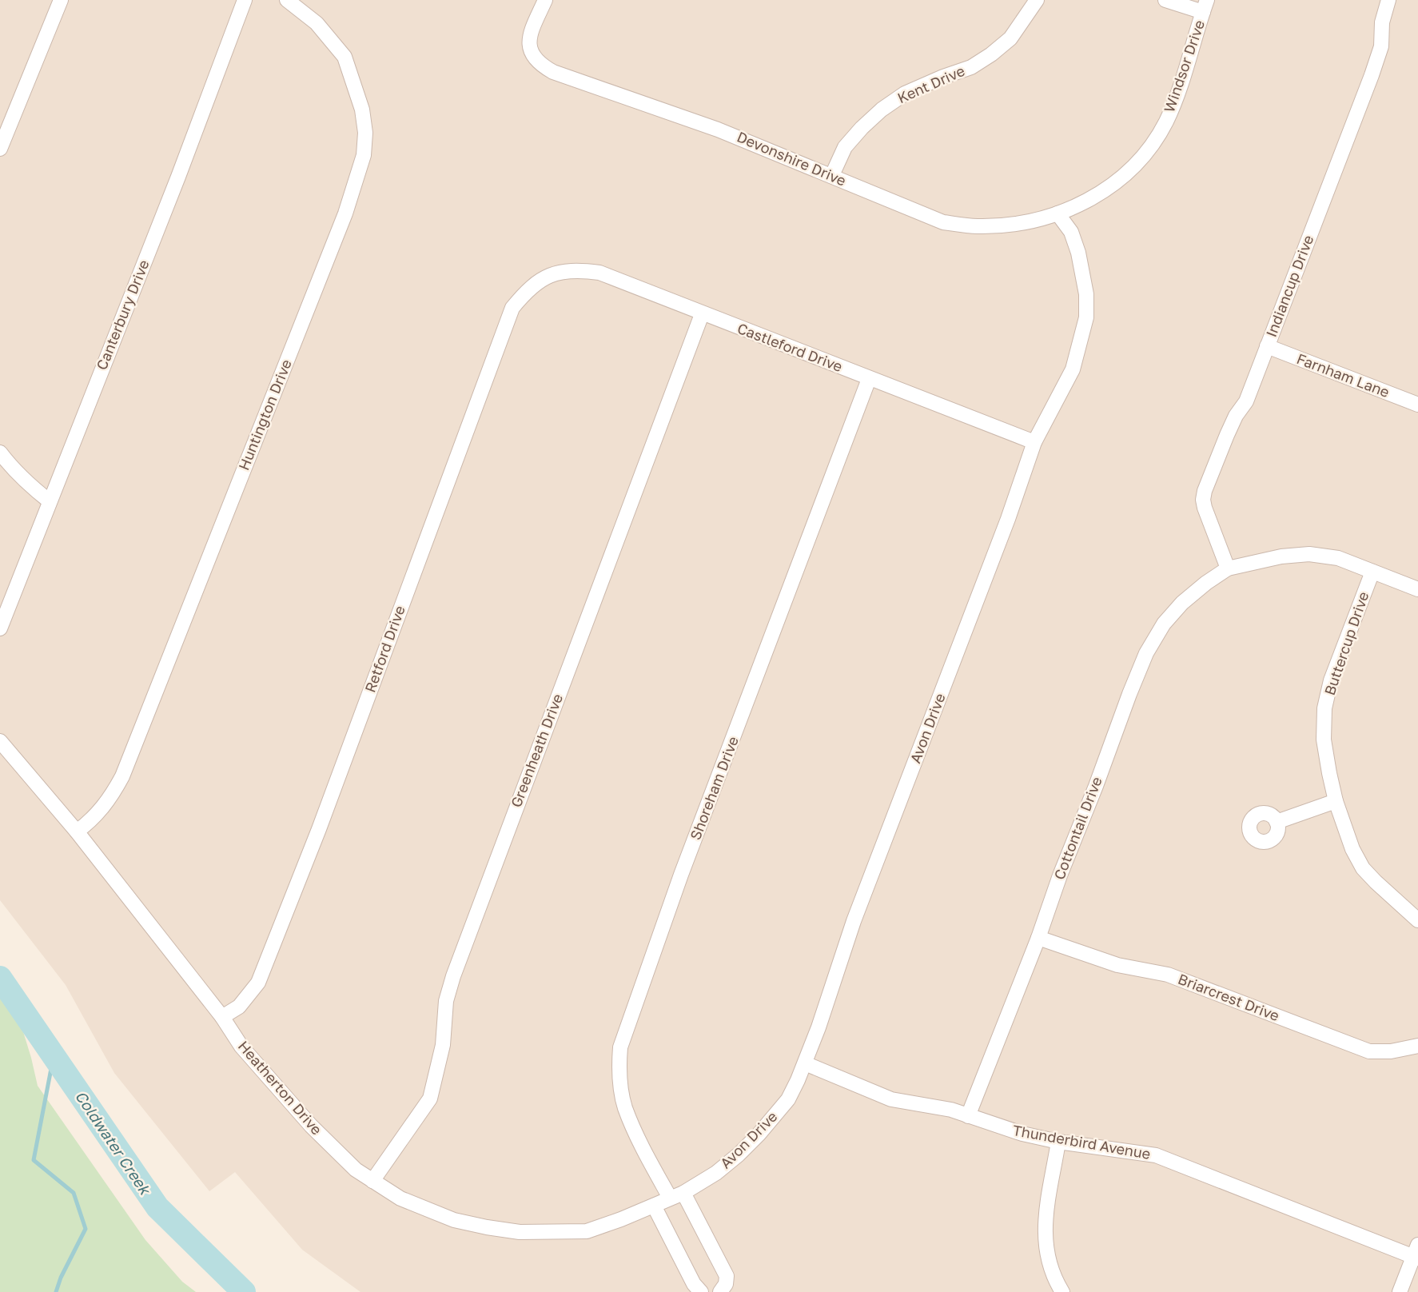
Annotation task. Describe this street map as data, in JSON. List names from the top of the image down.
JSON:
{
  "streets": {
    "street": [
      "Windsor Drive",
      "Kent Drive",
      "Devonshire Drive",
      "Indiancup Drive",
      "Canterbury Drive",
      "Castleford Drive",
      "Farnham Lane",
      "Huntington Drive",
      "Buttercup Drive",
      "Retford Drive",
      "Avon Drive",
      "Greenheath Drive",
      "Shoreham Drive",
      "Cottontail Drive",
      "Briarcrest Drive",
      "Heatherton Drive",
      "Thunderbird Avenue"
    ]
  },
  "crossings": [
    ["Windsor Drive", "Devonshire Drive"],
    ["Windsor Drive", "Avon Drive"],
    ["Kent Drive", "Devonshire Drive"],
    ["Devonshire Drive", "Avon Drive"],
    ["Indiancup Drive", "Farnham Lane"],
    ["Indiancup Drive", "Cottontail Drive"],
    ["Castleford Drive", "Retford Drive"],
    ["Castleford Drive", "Avon Drive"],
    ["Castleford Drive", "Greenheath Drive"],
    ["Castleford Drive", "Shoreham Drive"],
    ["Huntington Drive", "Heatherton Drive"],
    ["Retford Drive", "Heatherton Drive"],
    ["Avon Drive", "Shoreham Drive"],
    ["Avon Drive", "Heatherton Drive"],
    ["Avon Drive", "Thunderbird Avenue"],
    ["Greenheath Drive", "Heatherton Drive"],
    ["Shoreham Drive", "Heatherton Drive"],
    ["Cottontail Drive", "Briarcrest Drive"],
    ["Cottontail Drive", "Thunderbird Avenue"]
  ],
  "water": ["Coldwater Creek"]
}
